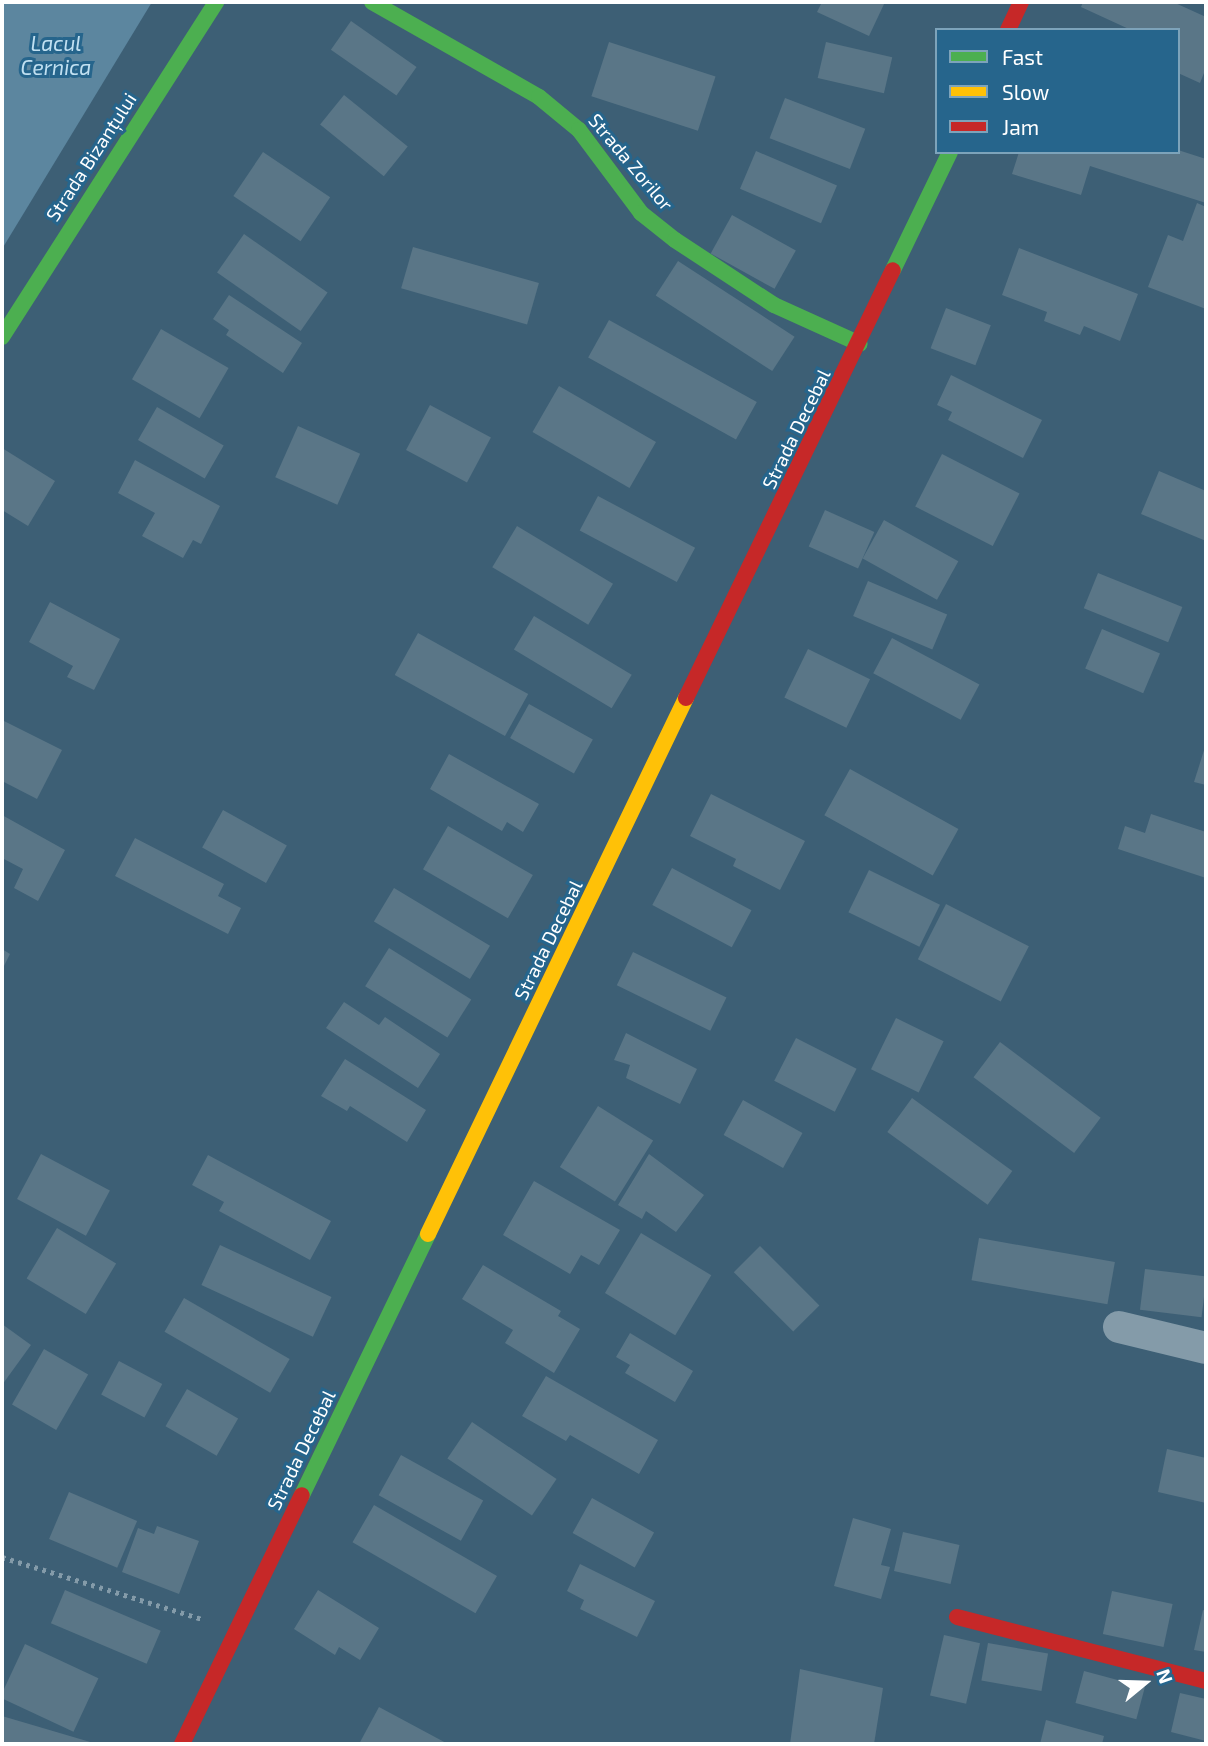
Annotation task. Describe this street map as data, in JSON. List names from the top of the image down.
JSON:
{
  "streets": {
    "main road": ["Strada Bizanțului", "Strada Zorilor", "Strada Decebal"]
  },
  "crossings": [
    ["Strada Zorilor", "Strada Decebal"]
  ],
  "water": ["Lacul Cernica"],
  "legend": ["Fast", "Slow", "Jam"],
  "north": "right"
}
